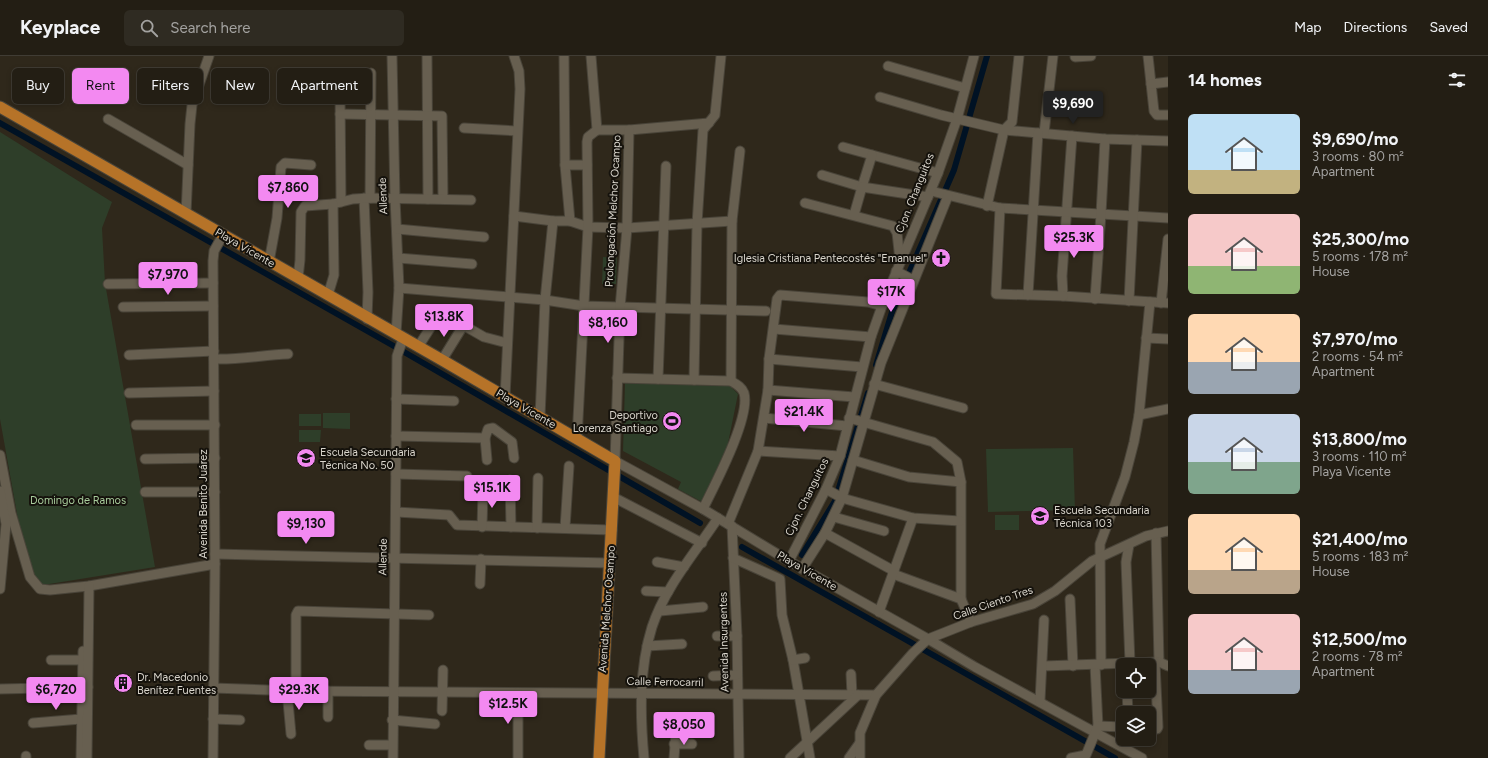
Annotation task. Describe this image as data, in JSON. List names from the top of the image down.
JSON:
{
  "streets": {
    "main road": ["Playa Vicente", "Avenida Melchor Ocampo"],
    "street": [
      "Cjon. Changuitos",
      "Allende",
      "Prolongación Melchor Ocampo",
      "Avenida Benito Juárez",
      "Calle Ciento Tres",
      "Avenida Insurgentes",
      "Calle Ferrocarril"
    ]
  },
  "crossings": [
    ["Cjon. Changuitos", "Playa Vicente"],
    ["Allende", "Playa Vicente"],
    ["Allende", "Calle Ferrocarril"],
    ["Prolongación Melchor Ocampo", "Playa Vicente"],
    ["Prolongación Melchor Ocampo", "Avenida Melchor Ocampo"],
    ["Playa Vicente", "Avenida Benito Juárez"],
    ["Playa Vicente", "Calle Ciento Tres"],
    ["Playa Vicente", "Avenida Melchor Ocampo"],
    ["Playa Vicente", "Avenida Insurgentes"],
    ["Avenida Benito Juárez", "Calle Ferrocarril"],
    ["Calle Ciento Tres", "Calle Ferrocarril"],
    ["Avenida Melchor Ocampo", "Calle Ferrocarril"],
    ["Avenida Insurgentes", "Calle Ferrocarril"]
  ],
  "parks": ["Domingo de Ramos"],
  "places": {
    "church": ["Iglesia Cristiana Pentecostés \"Emanuel\""],
    "sports": ["Deportivo Lorenza Santiago"],
    "school or university": ["Escuela Secundaria Técnica No. 50", "Escuela Secundaria Técnica 103"],
    "building": ["Dr. Macedonio Benítez Fuentes"]
  },
  "page": {
    "header": "Keyplace",
    "search": "Search here",
    "nav": ["Map", "Directions", "Saved"],
    "heading": "14 homes",
    "chip": [
      "Buy",
      "Rent",
      "Filters",
      "New",
      "Apartment"
    ],
    "price": [
      "$9,690",
      "$7,860",
      "$25.3K",
      "$7,970",
      "$17K",
      "$13.8K",
      "$8,160",
      "$21.4K",
      "$15.1K",
      "$9,130",
      "$6,720",
      "$29.3K",
      "$12.5K",
      "$8,050"
    ],
    "list": [
      {
        "name": "$9,690/mo",
        "note": "3 rooms · 80 m² · Apartment"
      },
      {
        "name": "$25,300/mo",
        "note": "5 rooms · 178 m² · House"
      },
      {
        "name": "$7,970/mo",
        "note": "2 rooms · 54 m² · Apartment"
      },
      {
        "name": "$13,800/mo",
        "note": "3 rooms · 110 m² · Playa Vicente"
      },
      {
        "name": "$21,400/mo",
        "note": "5 rooms · 183 m² · House"
      },
      {
        "name": "$12,500/mo",
        "note": "2 rooms · 78 m² · Apartment"
      }
    ]
  }
}
